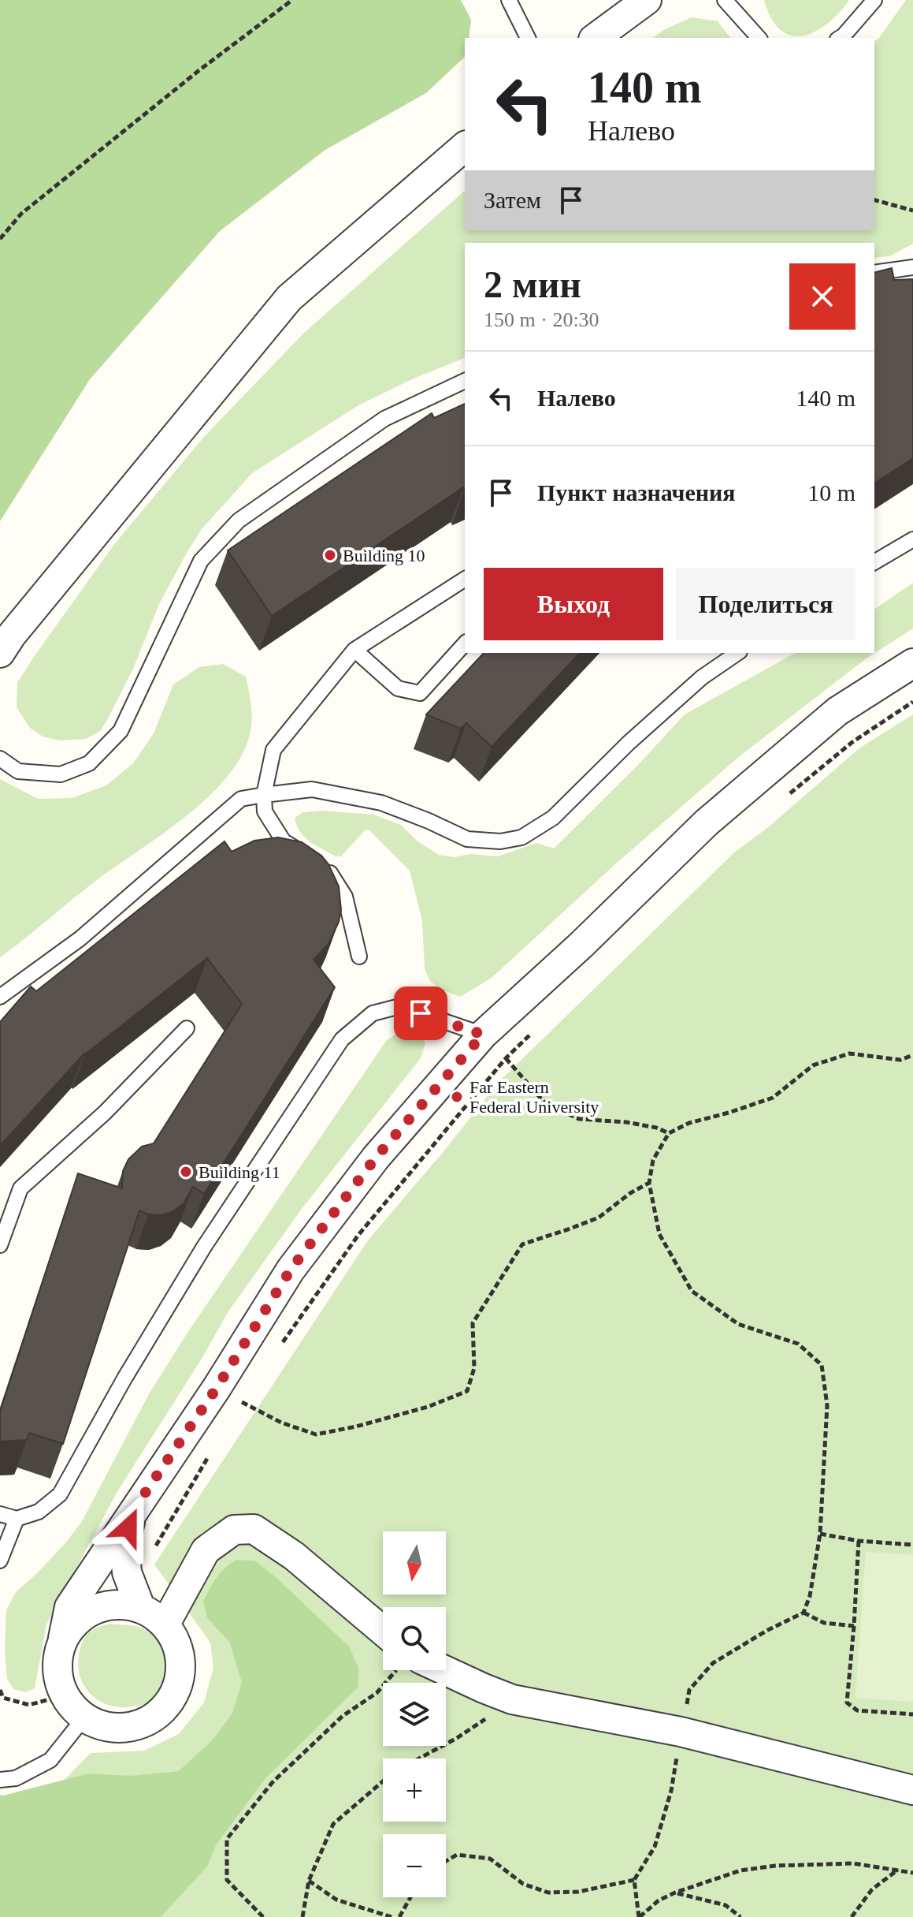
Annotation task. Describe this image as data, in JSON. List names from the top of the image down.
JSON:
{
  "places": ["Building 10", "Far Eastern Federal University", "Building 11"],
  "north": "bottom",
  "page": {
    "turn": ["140 m", "Налево"],
    "then": "Затем",
    "heading": ["2 мин", "150 m · 20:30"],
    "list": [
      {
        "name": "Налево",
        "value": "140 m"
      },
      {
        "name": "Пункт назначения",
        "value": "10 m"
      }
    ],
    "buttons": ["Выход", "Поделиться"],
    "map_buttons": ["+", "−"]
  }
}
